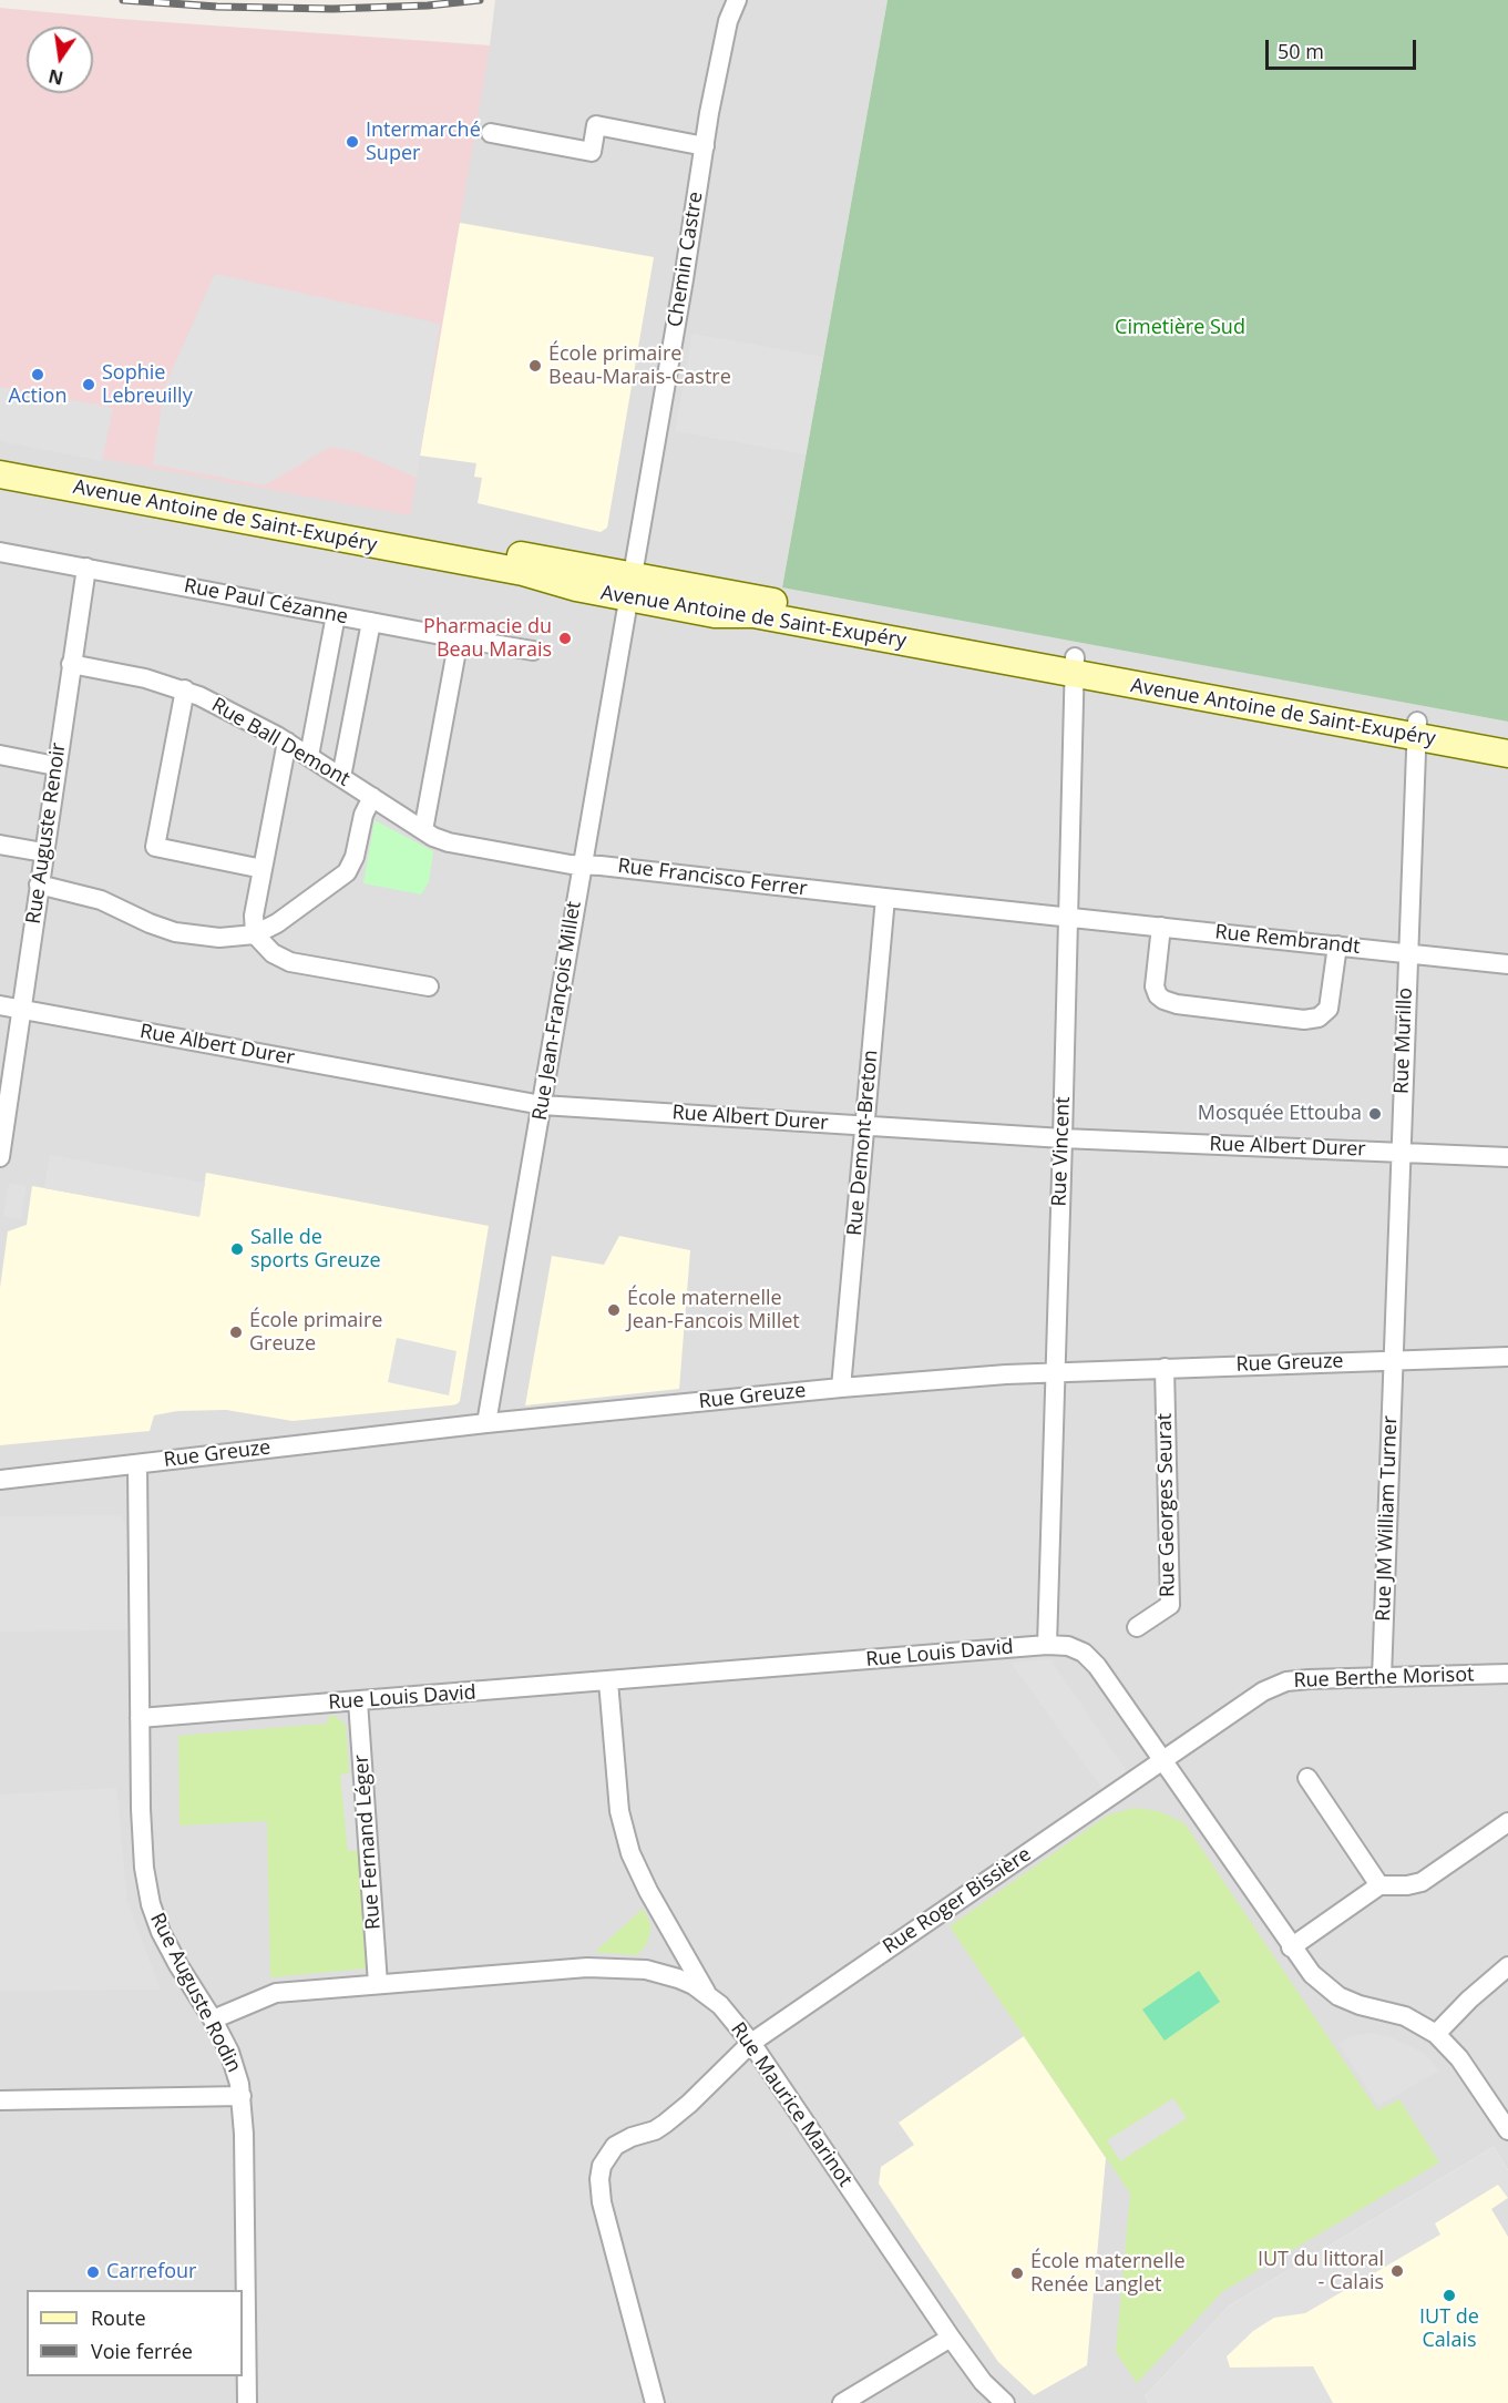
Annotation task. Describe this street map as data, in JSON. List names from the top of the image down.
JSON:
{
  "streets": {
    "main road": ["Avenue Antoine de Saint-Exupéry"],
    "street": [
      "Chemin Castre",
      "Rue Paul Cézanne",
      "Rue Ball Demont",
      "Rue Auguste Renoir",
      "Rue Francisco Ferrer",
      "Rue Rembrandt",
      "Rue Jean-François Millet",
      "Rue Murillo",
      "Rue Albert Durer",
      "Rue Demont-Breton",
      "Rue Vincent",
      "Rue Greuze",
      "Rue Georges Seurat",
      "Rue JM William Turner",
      "Rue Louis David",
      "Rue Berthe Morisot",
      "Rue Fernand Léger",
      "Rue Roger Bissière",
      "Rue Auguste Rodin",
      "Rue Maurice Marinot"
    ]
  },
  "crossings": [
    ["Chemin Castre", "Avenue Antoine de Saint-Exupéry"],
    ["Chemin Castre", "Rue Jean-François Millet"],
    ["Avenue Antoine de Saint-Exupéry", "Rue Jean-François Millet"],
    ["Avenue Antoine de Saint-Exupéry", "Rue Murillo"],
    ["Avenue Antoine de Saint-Exupéry", "Rue Vincent"],
    ["Rue Paul Cézanne", "Rue Auguste Renoir"],
    ["Rue Ball Demont", "Rue Auguste Renoir"],
    ["Rue Ball Demont", "Rue Francisco Ferrer"],
    ["Rue Auguste Renoir", "Rue Albert Durer"],
    ["Rue Francisco Ferrer", "Rue Rembrandt"],
    ["Rue Francisco Ferrer", "Rue Jean-François Millet"],
    ["Rue Francisco Ferrer", "Rue Demont-Breton"],
    ["Rue Francisco Ferrer", "Rue Vincent"],
    ["Rue Rembrandt", "Rue Murillo"],
    ["Rue Rembrandt", "Rue Vincent"],
    ["Rue Jean-François Millet", "Rue Albert Durer"],
    ["Rue Jean-François Millet", "Rue Greuze"],
    ["Rue Murillo", "Rue Albert Durer"],
    ["Rue Murillo", "Rue Greuze"],
    ["Rue Murillo", "Rue JM William Turner"],
    ["Rue Albert Durer", "Rue Demont-Breton"],
    ["Rue Albert Durer", "Rue Vincent"],
    ["Rue Demont-Breton", "Rue Greuze"],
    ["Rue Vincent", "Rue Greuze"],
    ["Rue Vincent", "Rue Louis David"],
    ["Rue Greuze", "Rue Georges Seurat"],
    ["Rue Greuze", "Rue JM William Turner"],
    ["Rue Greuze", "Rue Auguste Rodin"],
    ["Rue JM William Turner", "Rue Berthe Morisot"],
    ["Rue Louis David", "Rue Berthe Morisot"],
    ["Rue Louis David", "Rue Fernand Léger"],
    ["Rue Louis David", "Rue Roger Bissière"],
    ["Rue Louis David", "Rue Auguste Rodin"],
    ["Rue Berthe Morisot", "Rue Roger Bissière"],
    ["Rue Fernand Léger", "Rue Maurice Marinot"],
    ["Rue Roger Bissière", "Rue Maurice Marinot"],
    ["Rue Auguste Rodin", "Rue Maurice Marinot"]
  ],
  "parks": ["Cimetière Sud"],
  "places": [
    "Intermarché Super",
    "École primaire Beau-Marais-Castre",
    "Action",
    "Sophie Lebreuilly",
    "Pharmacie du Beau Marais",
    "Mosquée Ettouba",
    "Salle de sports Greuze",
    "École maternelle Jean-Fancois Millet",
    "École primaire Greuze",
    "IUT du littoral - Calais",
    "Carrefour",
    "École maternelle Renée Langlet",
    "IUT de Calais"
  ],
  "legend": ["Route", "Voie ferrée"],
  "scale_bar": "50 m",
  "north": "bottom"
}
